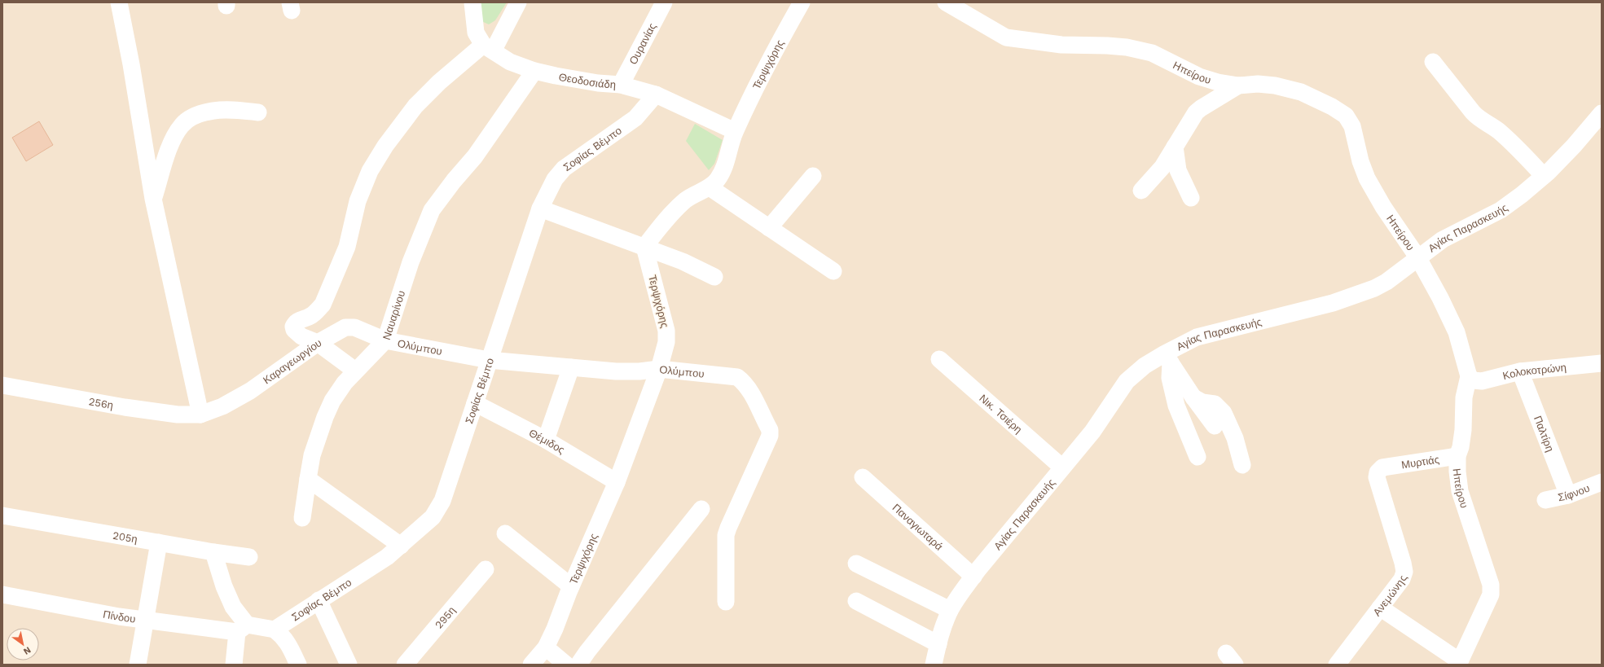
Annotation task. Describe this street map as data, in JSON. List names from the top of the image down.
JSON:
{
  "streets": {
    "street": [
      "Ουρανίας",
      "Τερψιχόρης",
      "Ηπείρου",
      "Θεοδοσιάδη",
      "Σοφίας Βέμπο",
      "Αγίας Παρασκευής",
      "Ναυαρίνου",
      "Ολύμπου",
      "Καραγεωργίου",
      "Κολοκοτρώνη",
      "256η",
      "Νικ. Τσιέρη",
      "Παλτίρη",
      "Θέμιδος",
      "Μυρτιάς",
      "Σίφνου",
      "Παναγιωταρά",
      "205η",
      "Ανεμώνης",
      "Πίνδου",
      "295η"
    ]
  },
  "crossings": [
    ["Ουρανίας", "Θεοδοσιάδη"],
    ["Τερψιχόρης", "Θεοδοσιάδη"],
    ["Τερψιχόρης", "Ολύμπου"],
    ["Τερψιχόρης", "Θέμιδος"],
    ["Ηπείρου", "Αγίας Παρασκευής"],
    ["Ηπείρου", "Κολοκοτρώνη"],
    ["Ηπείρου", "Μυρτιάς"],
    ["Ηπείρου", "Ανεμώνης"],
    ["Θεοδοσιάδη", "Σοφίας Βέμπο"],
    ["Θεοδοσιάδη", "Ναυαρίνου"],
    ["Σοφίας Βέμπο", "Ολύμπου"],
    ["Σοφίας Βέμπο", "Θέμιδος"],
    ["Αγίας Παρασκευής", "Νικ. Τσιέρη"],
    ["Αγίας Παρασκευής", "Παναγιωταρά"],
    ["Ναυαρίνου", "Ολύμπου"],
    ["Ναυαρίνου", "Καραγεωργίου"],
    ["Ολύμπου", "Καραγεωργίου"],
    ["Καραγεωργίου", "256η"],
    ["Κολοκοτρώνη", "Παλτίρη"],
    ["Παλτίρη", "Σίφνου"],
    ["Μυρτιάς", "Ανεμώνης"]
  ],
  "north": "bottom right"
}
